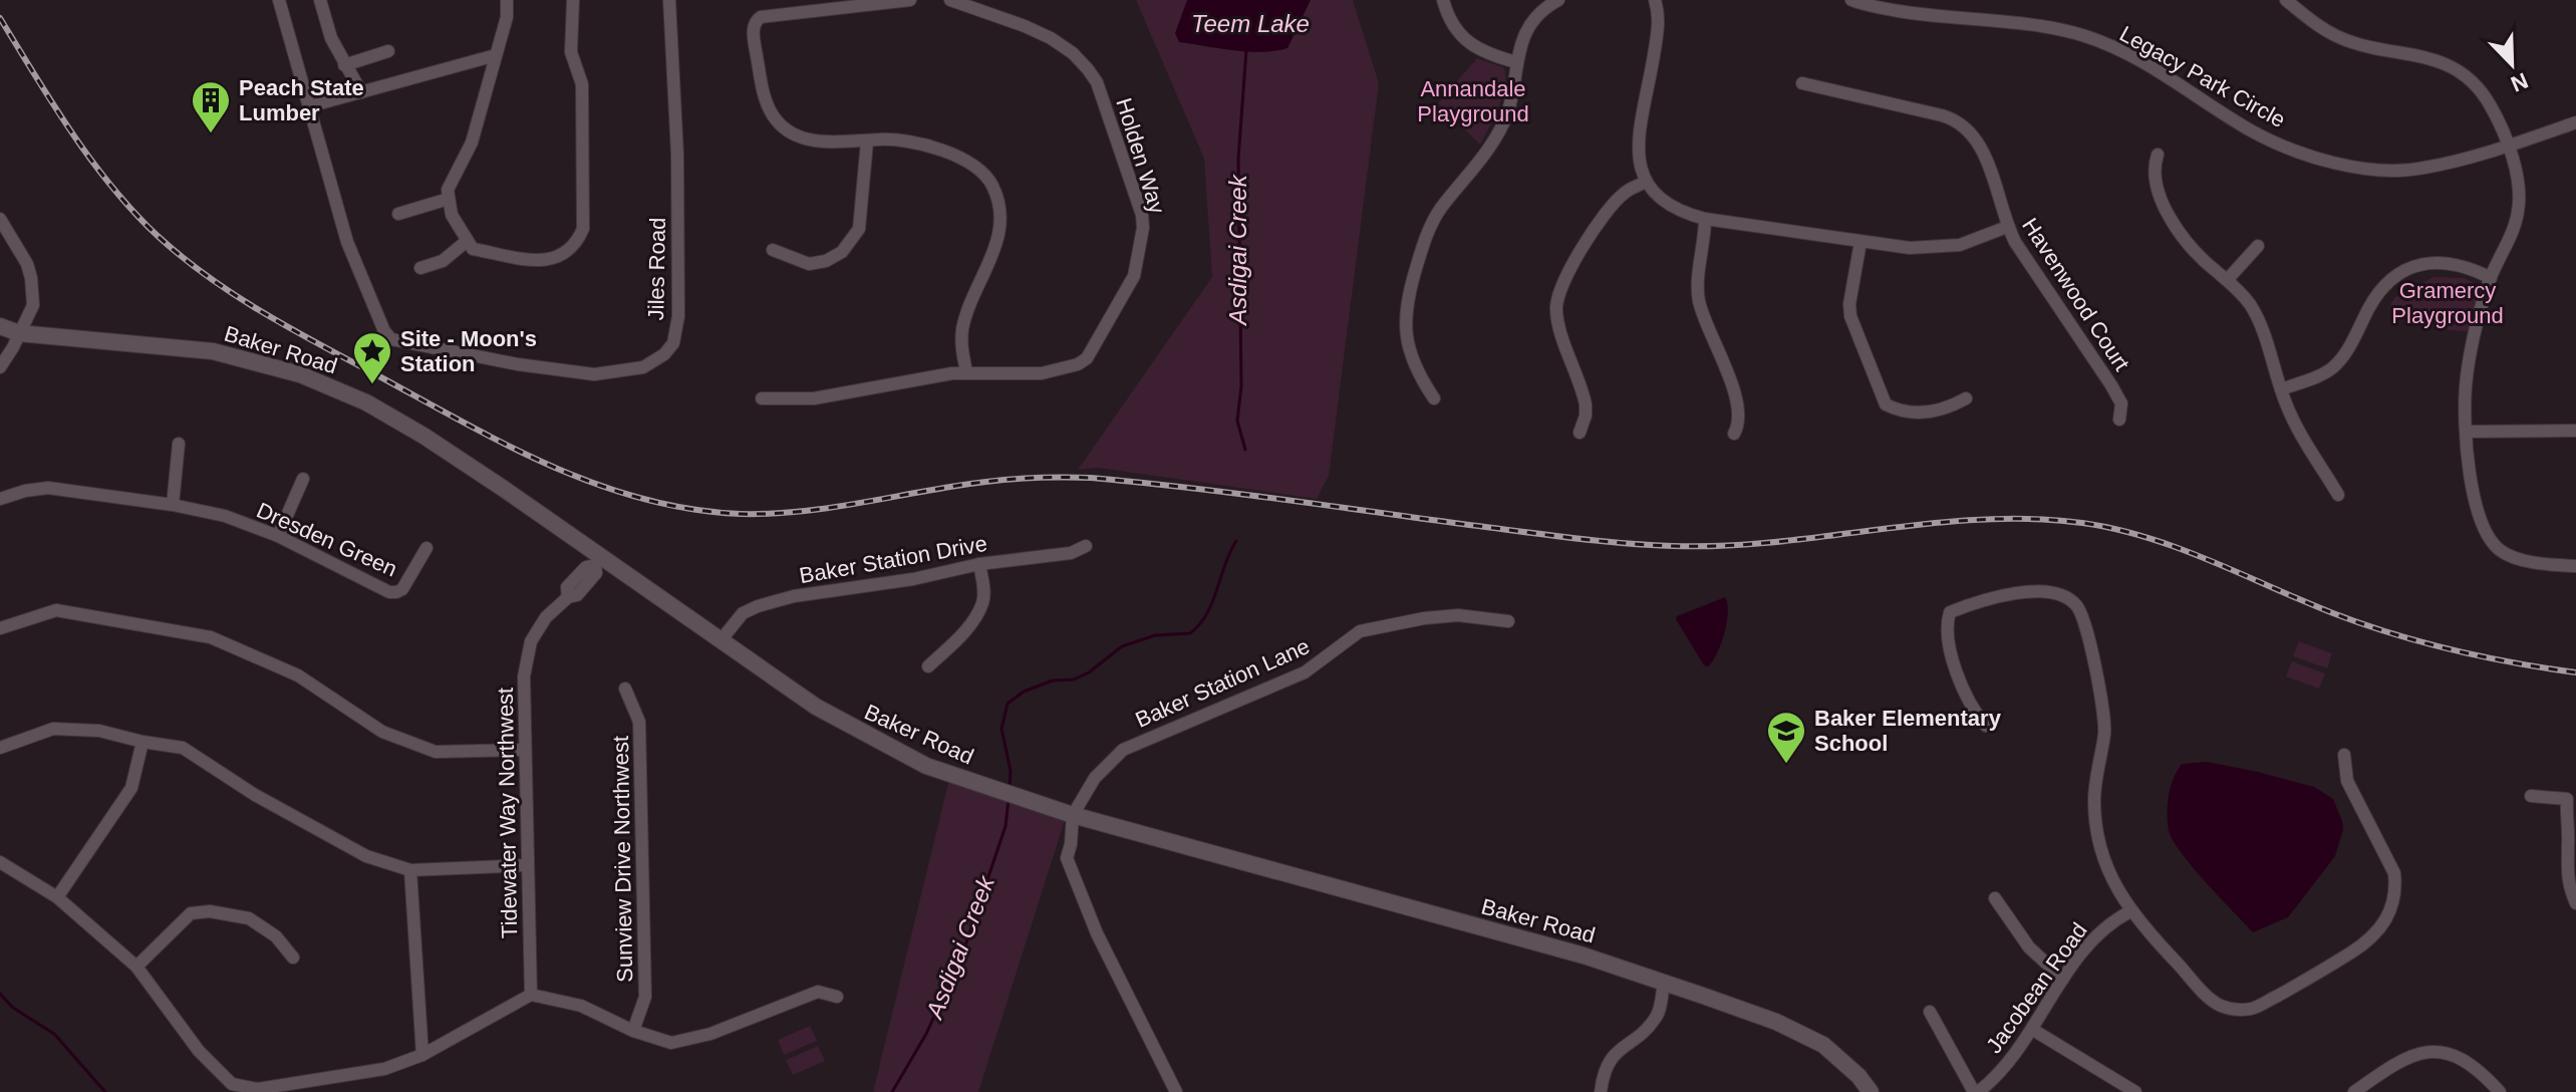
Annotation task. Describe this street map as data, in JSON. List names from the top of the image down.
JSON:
{
  "streets": {
    "main road": ["Baker Road"],
    "street": [
      "Legacy Park Circle",
      "Holden Way",
      "Jiles Road",
      "Havenwood Court",
      "Dresden Green",
      "Baker Station Drive",
      "Baker Station Lane",
      "Tidewater Way Northwest",
      "Sunview Drive Northwest",
      "Jacobean Road"
    ]
  },
  "crossings": [
    ["Baker Road", "Baker Station Drive"],
    ["Baker Road", "Baker Station Lane"],
    ["Baker Road", "Tidewater Way Northwest"]
  ],
  "water": ["Teem Lake", "Asdigai Creek"],
  "parks": ["Annandale Playground", "Gramercy Playground"],
  "places": {
    "building": ["Peach State Lumber"],
    "place": ["Site - Moon's Station"],
    "school or university": ["Baker Elementary School"]
  },
  "north": "bottom right"
}
